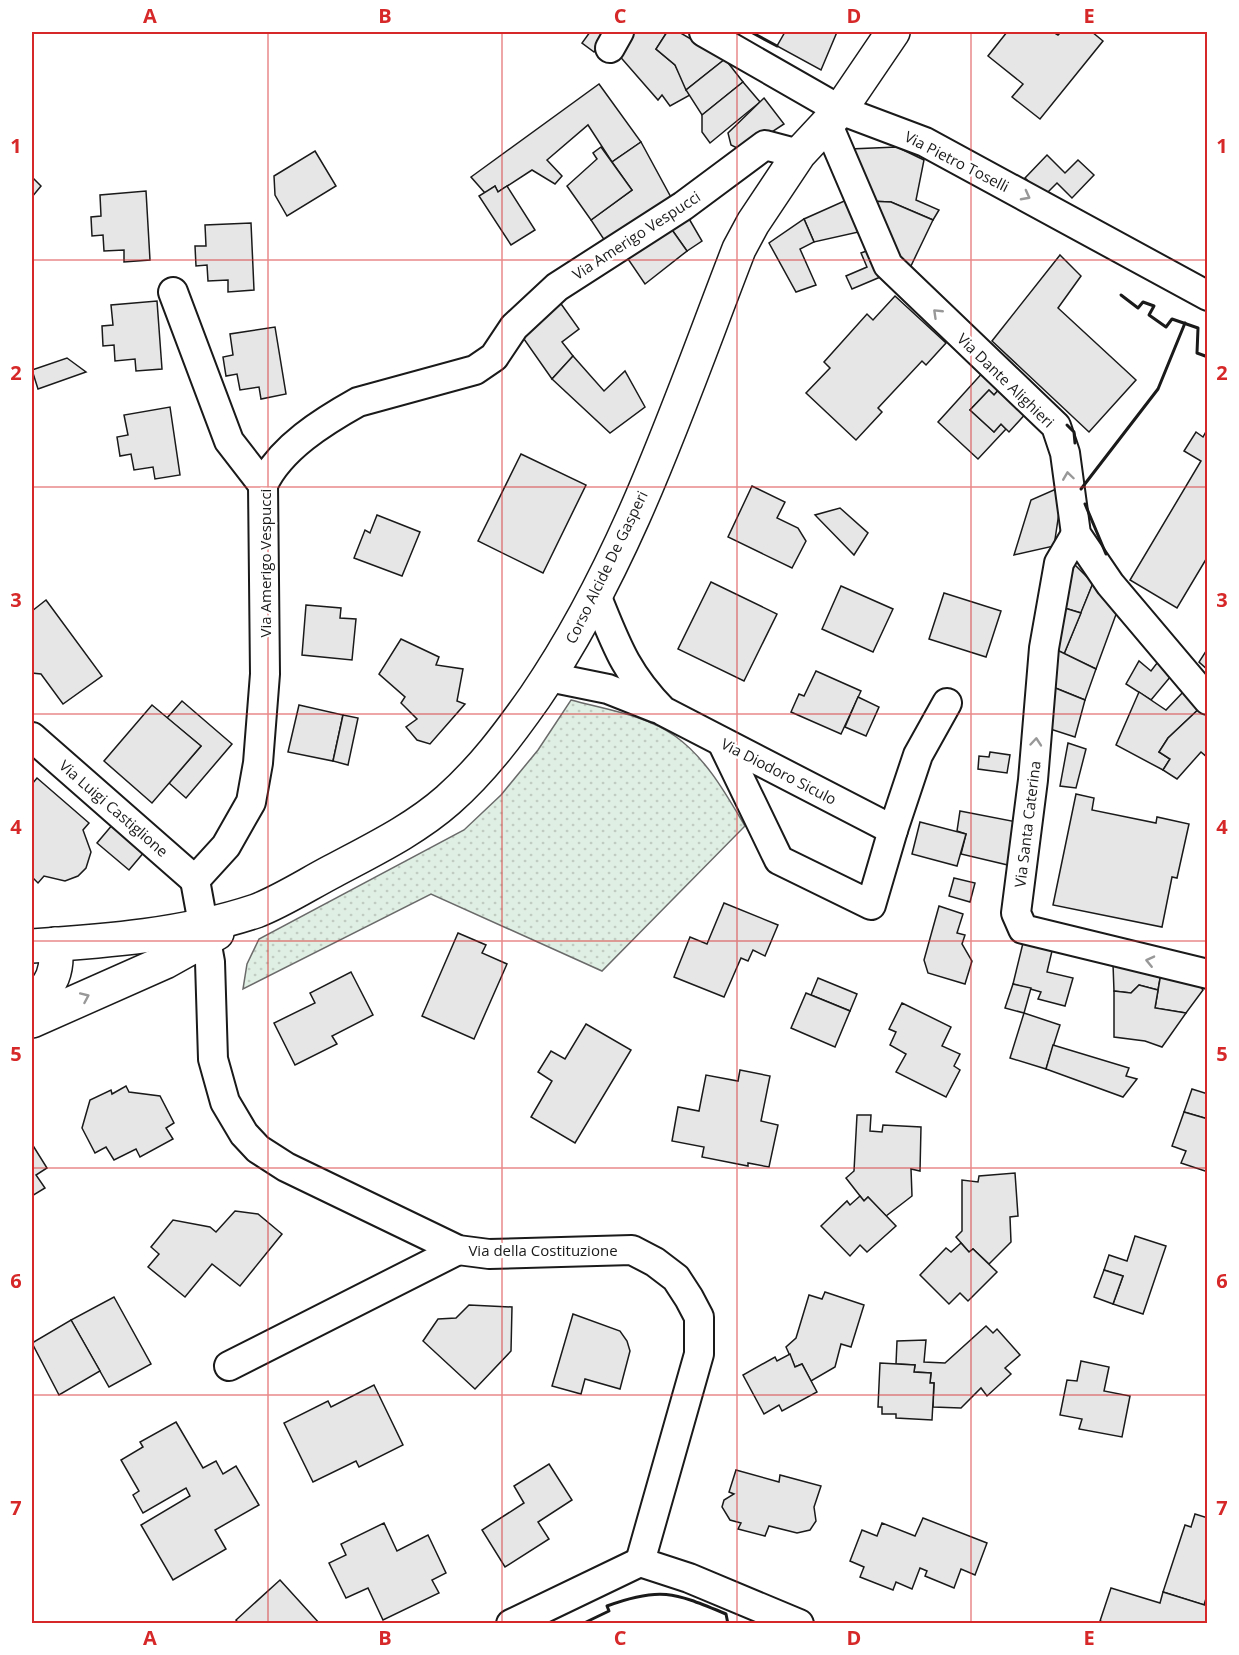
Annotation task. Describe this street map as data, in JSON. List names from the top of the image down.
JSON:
{
  "streets": {
    "main road": ["Corso Alcide De Gasperi"],
    "street": [
      "Via Pietro Toselli",
      "Via Amerigo Vespucci",
      "Via Dante Alighieri",
      "Via Diodoro Siculo",
      "Via Luigi Castiglione",
      "Via Santa Caterina",
      "Via della Costituzione"
    ]
  },
  "crossings": [
    ["Via Pietro Toselli", "Via Dante Alighieri"],
    ["Via Pietro Toselli", "Corso Alcide De Gasperi"],
    ["Via Amerigo Vespucci", "Corso Alcide De Gasperi"],
    ["Via Amerigo Vespucci", "Via Luigi Castiglione"],
    ["Via Amerigo Vespucci", "Via della Costituzione"],
    ["Via Dante Alighieri", "Corso Alcide De Gasperi"],
    ["Via Dante Alighieri", "Via Santa Caterina"],
    ["Corso Alcide De Gasperi", "Via Diodoro Siculo"],
    ["Corso Alcide De Gasperi", "Via della Costituzione"],
    ["Via Luigi Castiglione", "Via della Costituzione"]
  ],
  "one_way": ["Via Pietro Toselli", "Via Dante Alighieri"],
  "grid": {
    "columns": [
      "A",
      "B",
      "C",
      "D",
      "E"
    ],
    "rows": [
      "1",
      "2",
      "3",
      "4",
      "5",
      "6",
      "7"
    ]
  }
}
